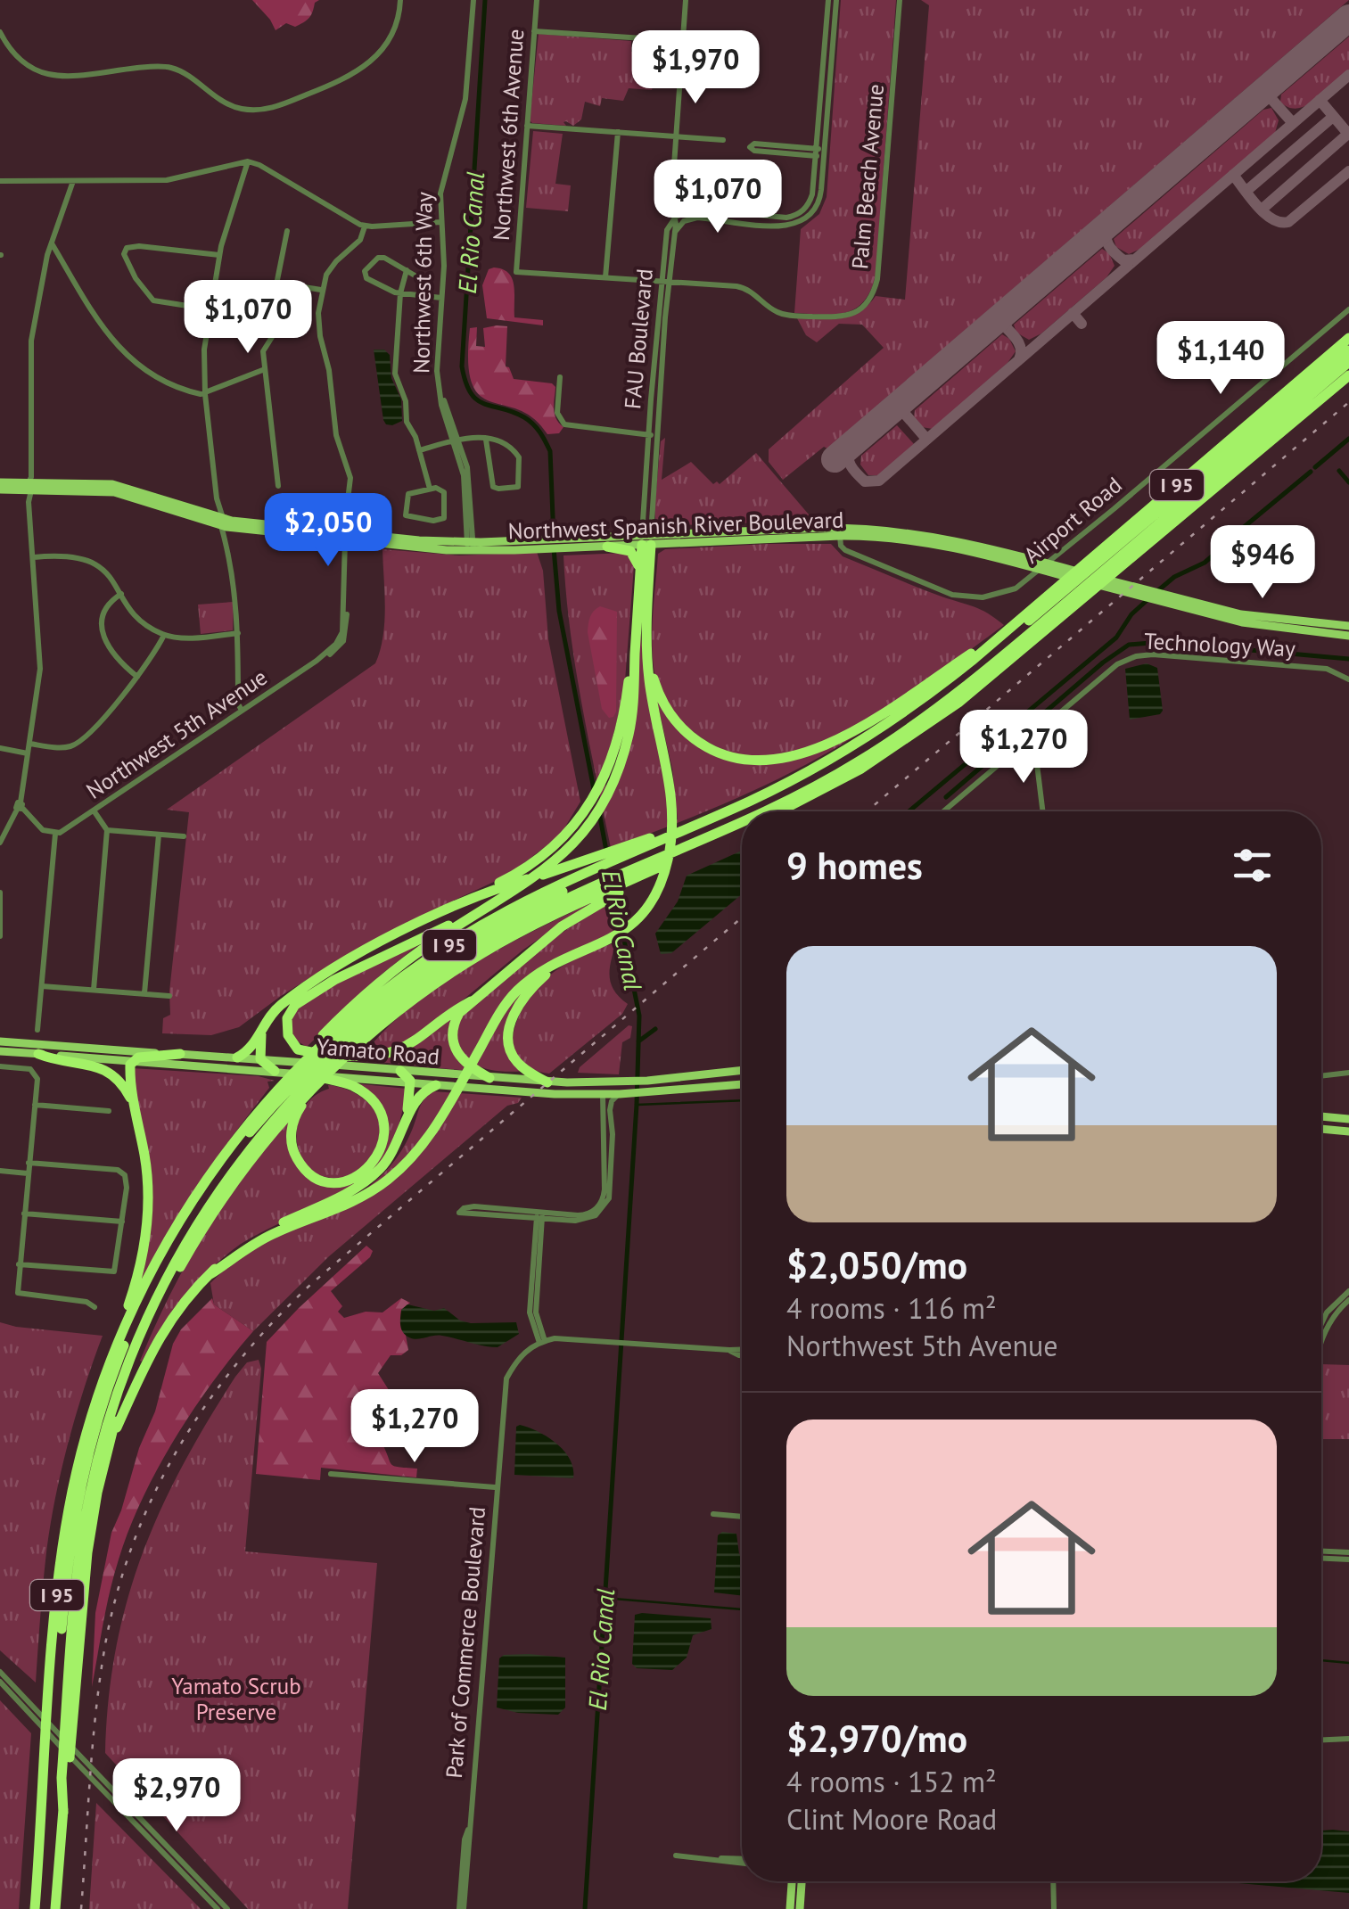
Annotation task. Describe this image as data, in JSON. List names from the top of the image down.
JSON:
{
  "streets": {
    "highway": ["I 95"],
    "main road": ["Northwest Spanish River Boulevard", "Yamato Road"],
    "street": [
      "Northwest 6th Avenue",
      "Palm Beach Avenue",
      "Northwest 6th Way",
      "FAU Boulevard",
      "Airport Road",
      "Technology Way",
      "Northwest 5th Avenue",
      "Park of Commerce Boulevard"
    ]
  },
  "crossings": [
    ["Palm Beach Avenue", "FAU Boulevard"],
    ["Northwest 6th Way", "Northwest Spanish River Boulevard"],
    ["FAU Boulevard", "Northwest Spanish River Boulevard"],
    ["Airport Road", "Northwest Spanish River Boulevard"],
    ["Northwest Spanish River Boulevard", "Northwest 5th Avenue"]
  ],
  "water": ["El Rio Canal"],
  "parks": ["Yamato Scrub Preserve"],
  "page": {
    "price": [
      "$1,970",
      "$1,070",
      "$1,070",
      "$1,140",
      "$2,050",
      "$946",
      "$1,270",
      "$1,270",
      "$2,970"
    ],
    "heading": "9 homes",
    "list": [
      {
        "name": "$2,050/mo",
        "note": "4 rooms · 116 m² · Northwest 5th Avenue"
      },
      {
        "name": "$2,970/mo",
        "note": "4 rooms · 152 m² · Clint Moore Road"
      }
    ]
  }
}
